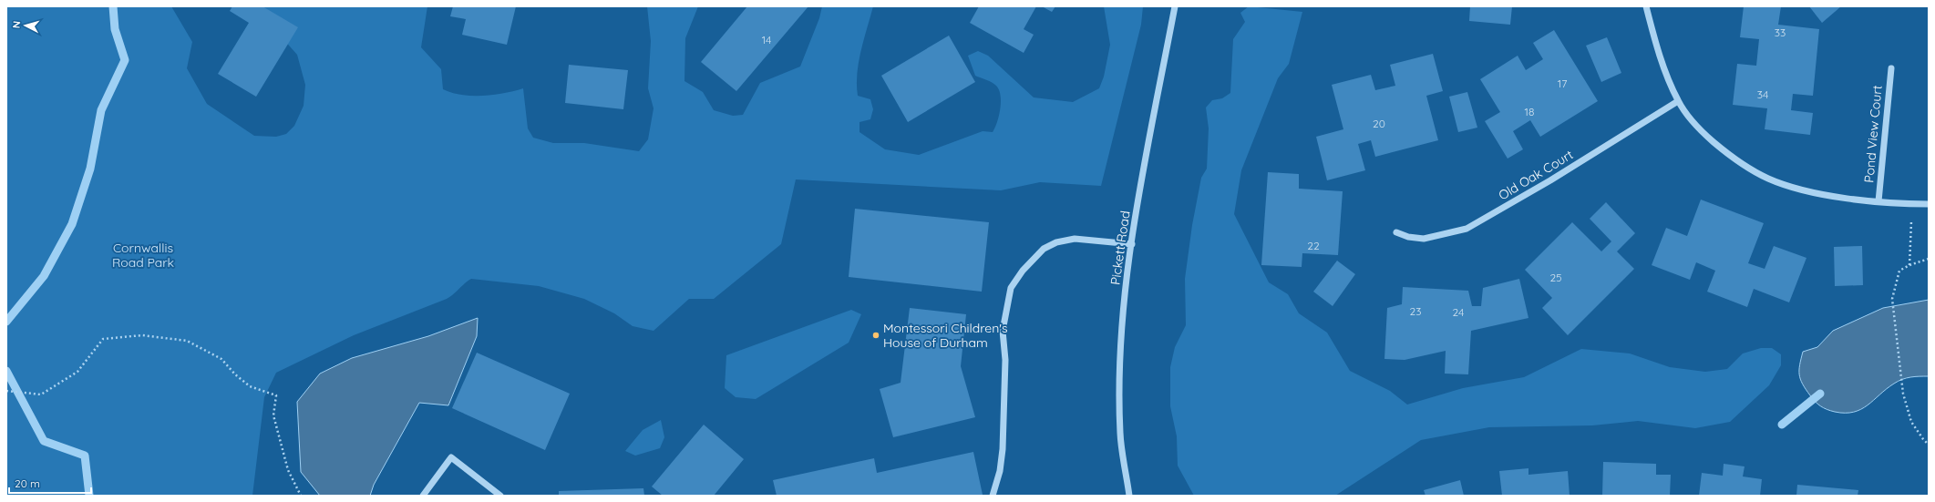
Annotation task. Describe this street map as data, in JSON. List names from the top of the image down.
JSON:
{
  "streets": {
    "street": ["Pond View Court", "Old Oak Court", "Pickett Road"]
  },
  "parks": ["Cornwallis Road Park"],
  "places": ["Montessori Children's House of Durham"],
  "house_numbers": [
    "33",
    "14",
    "17",
    "34",
    "18",
    "20",
    "22",
    "25",
    "23",
    "24"
  ],
  "scale_bar": "20 m",
  "north": "left"
}
